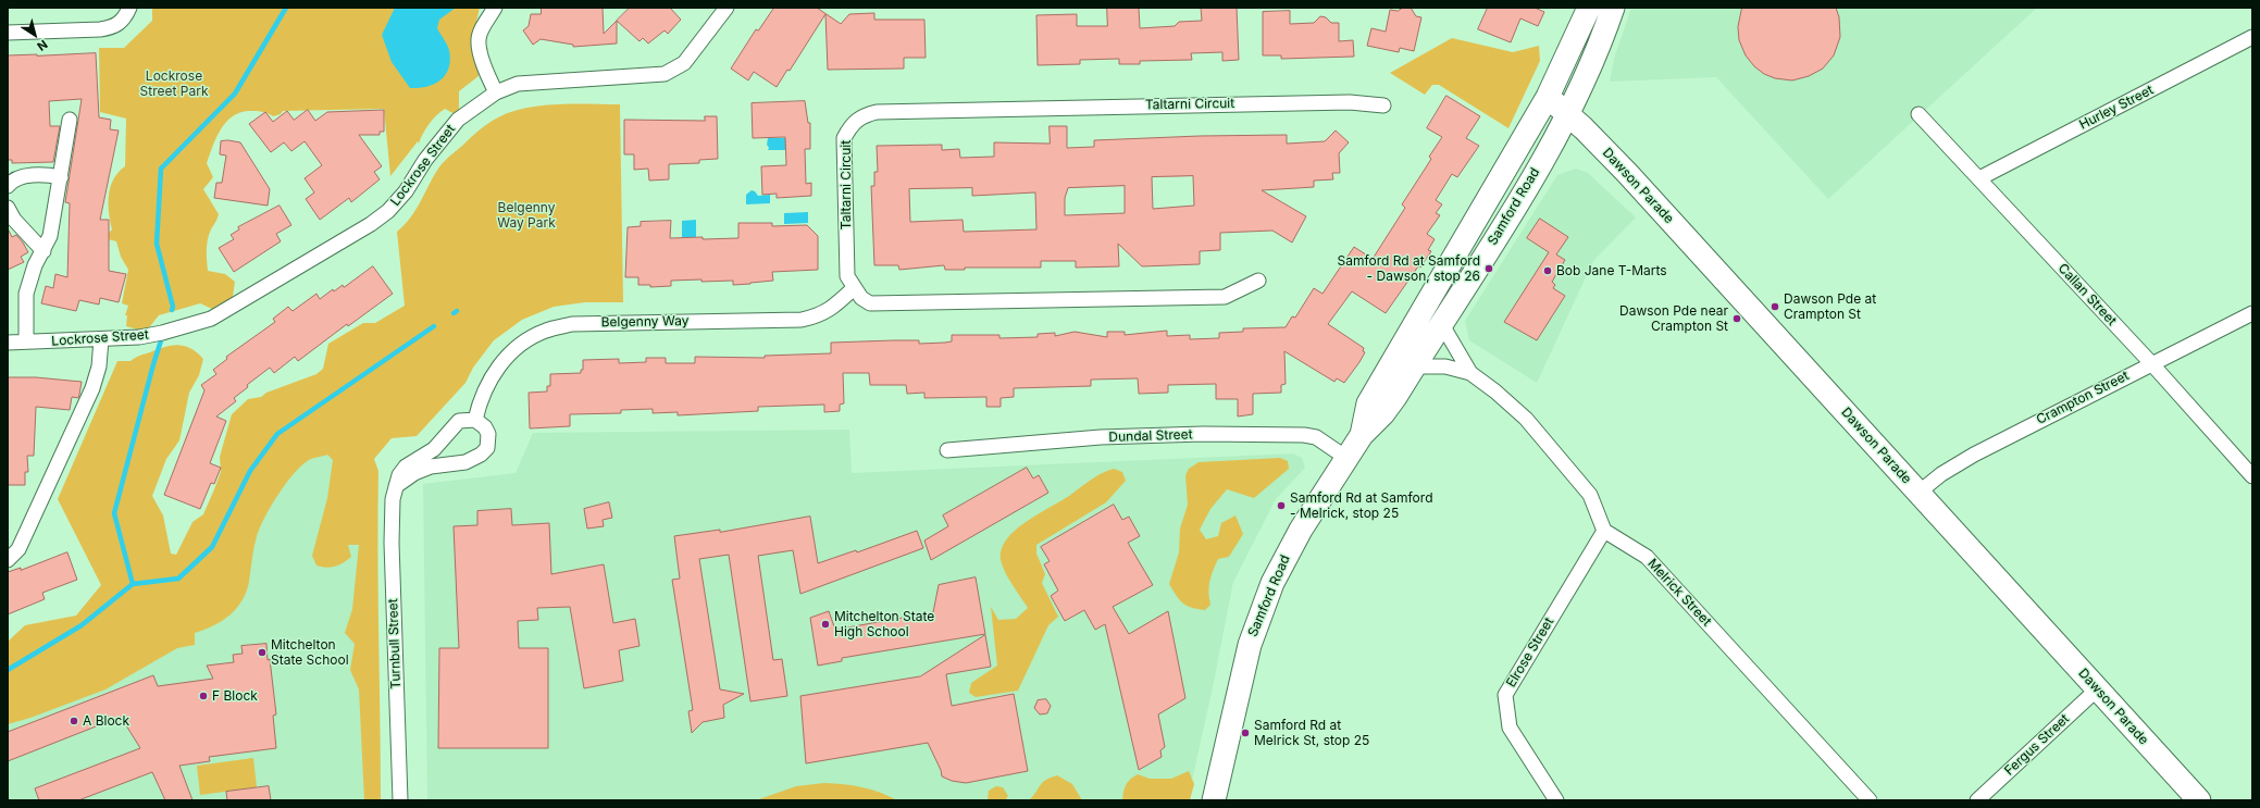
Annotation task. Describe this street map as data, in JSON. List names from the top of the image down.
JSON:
{
  "streets": {
    "main road": ["Dawson Parade", "Samford Road"],
    "street": [
      "Taltarni Circuit",
      "Hurley Street",
      "Lockrose Street",
      "Callan Street",
      "Belgenny Way",
      "Crampton Street",
      "Dundal Street",
      "Melrick Street",
      "Turnbull Street",
      "Elrose Street",
      "Fergus Street"
    ]
  },
  "crossings": [
    ["Taltarni Circuit", "Belgenny Way"],
    ["Hurley Street", "Callan Street"],
    ["Dawson Parade", "Samford Road"],
    ["Dawson Parade", "Crampton Street"],
    ["Dawson Parade", "Fergus Street"],
    ["Samford Road", "Dundal Street"],
    ["Callan Street", "Crampton Street"],
    ["Belgenny Way", "Turnbull Street"],
    ["Melrick Street", "Elrose Street"]
  ],
  "parks": ["Lockrose Street Park", "Belgenny Way Park"],
  "places": [
    "Samford Rd at Samford - Dawson, stop 26",
    "Bob Jane T-Marts",
    "Dawson Pde at Crampton St",
    "Dawson Pde near Crampton St",
    "Samford Rd at Samford - Melrick, stop 25",
    "Mitchelton State High School",
    "Mitchelton State School",
    "F Block",
    "A Block",
    "Samford Rd at Melrick St, stop 25"
  ],
  "north": "bottom right"
}
